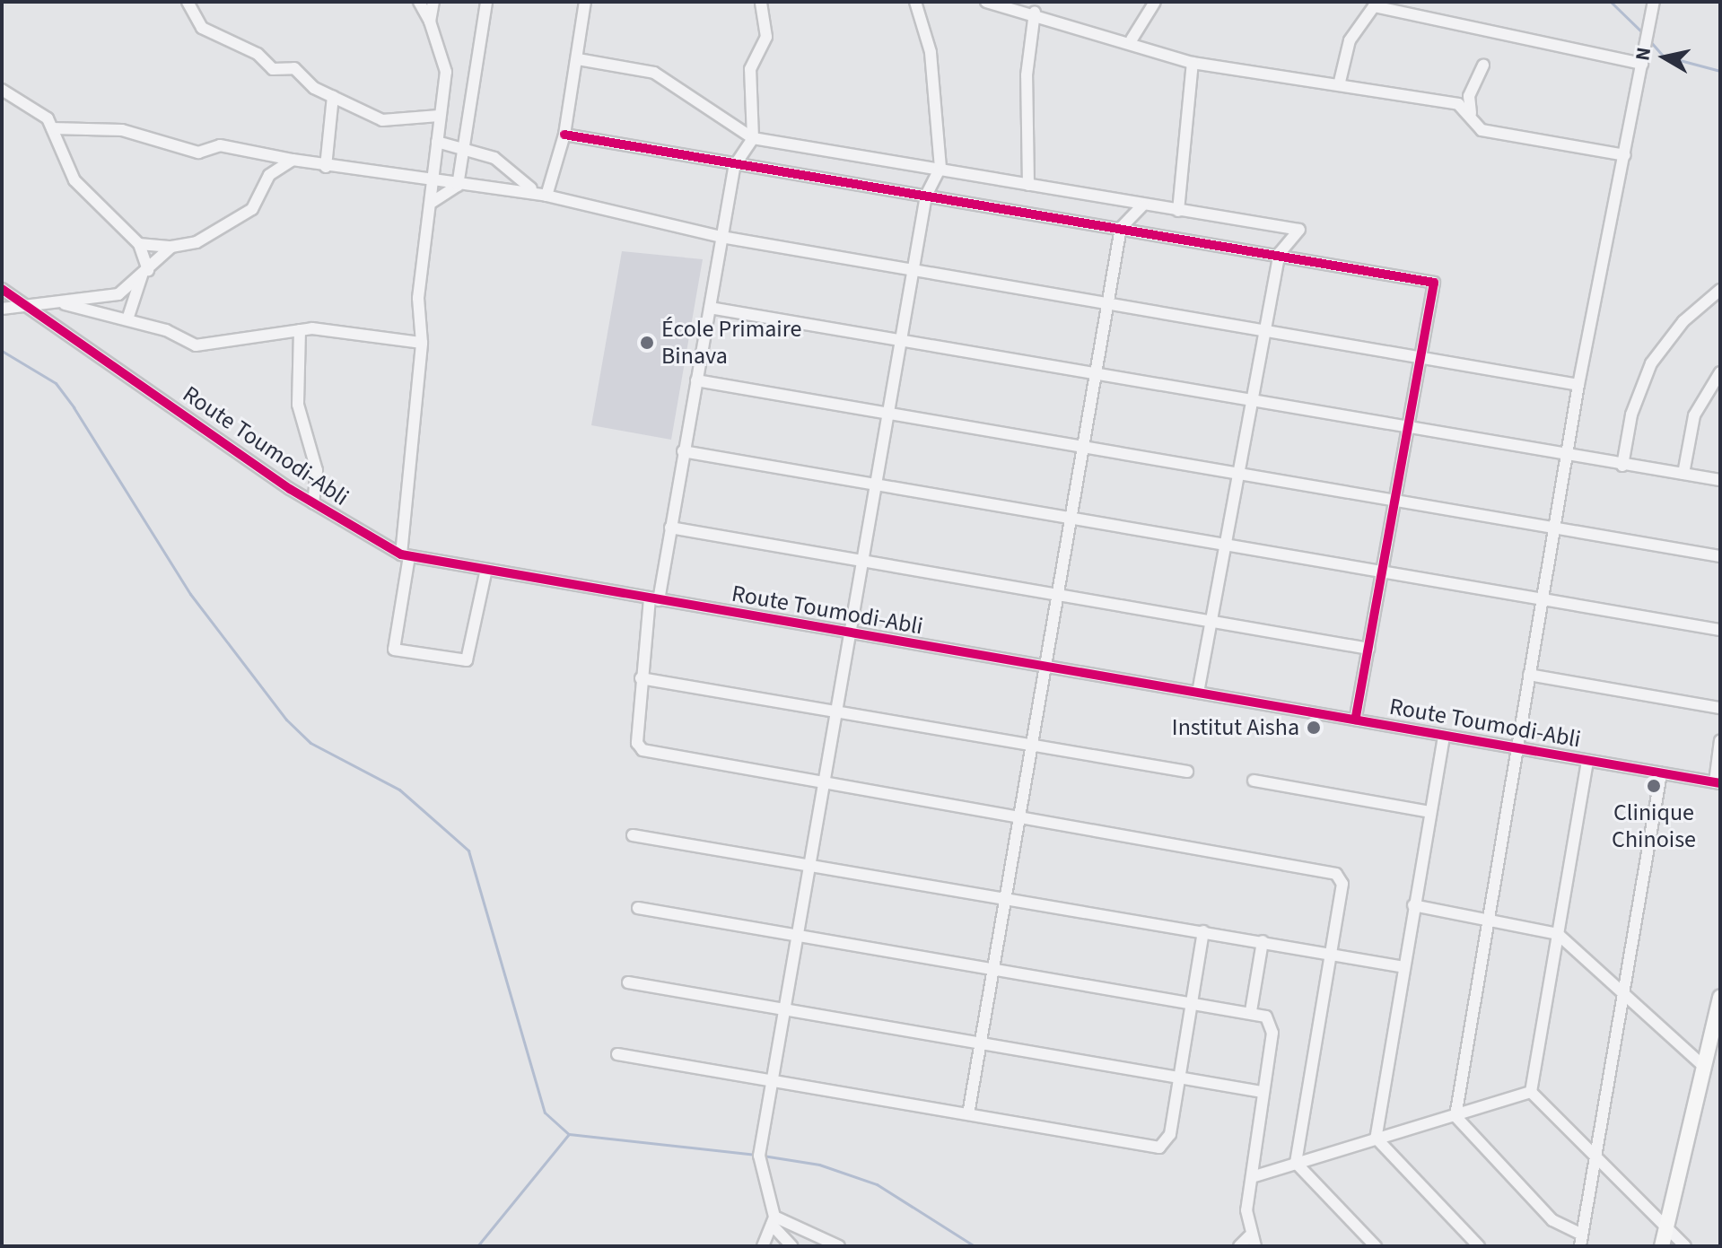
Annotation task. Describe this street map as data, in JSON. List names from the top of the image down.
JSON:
{
  "streets": {
    "street": ["Route Toumodi-Abli"]
  },
  "places": ["École Primaire Binava", "Institut Aisha", "Clinique Chinoise"],
  "north": "left"
}
